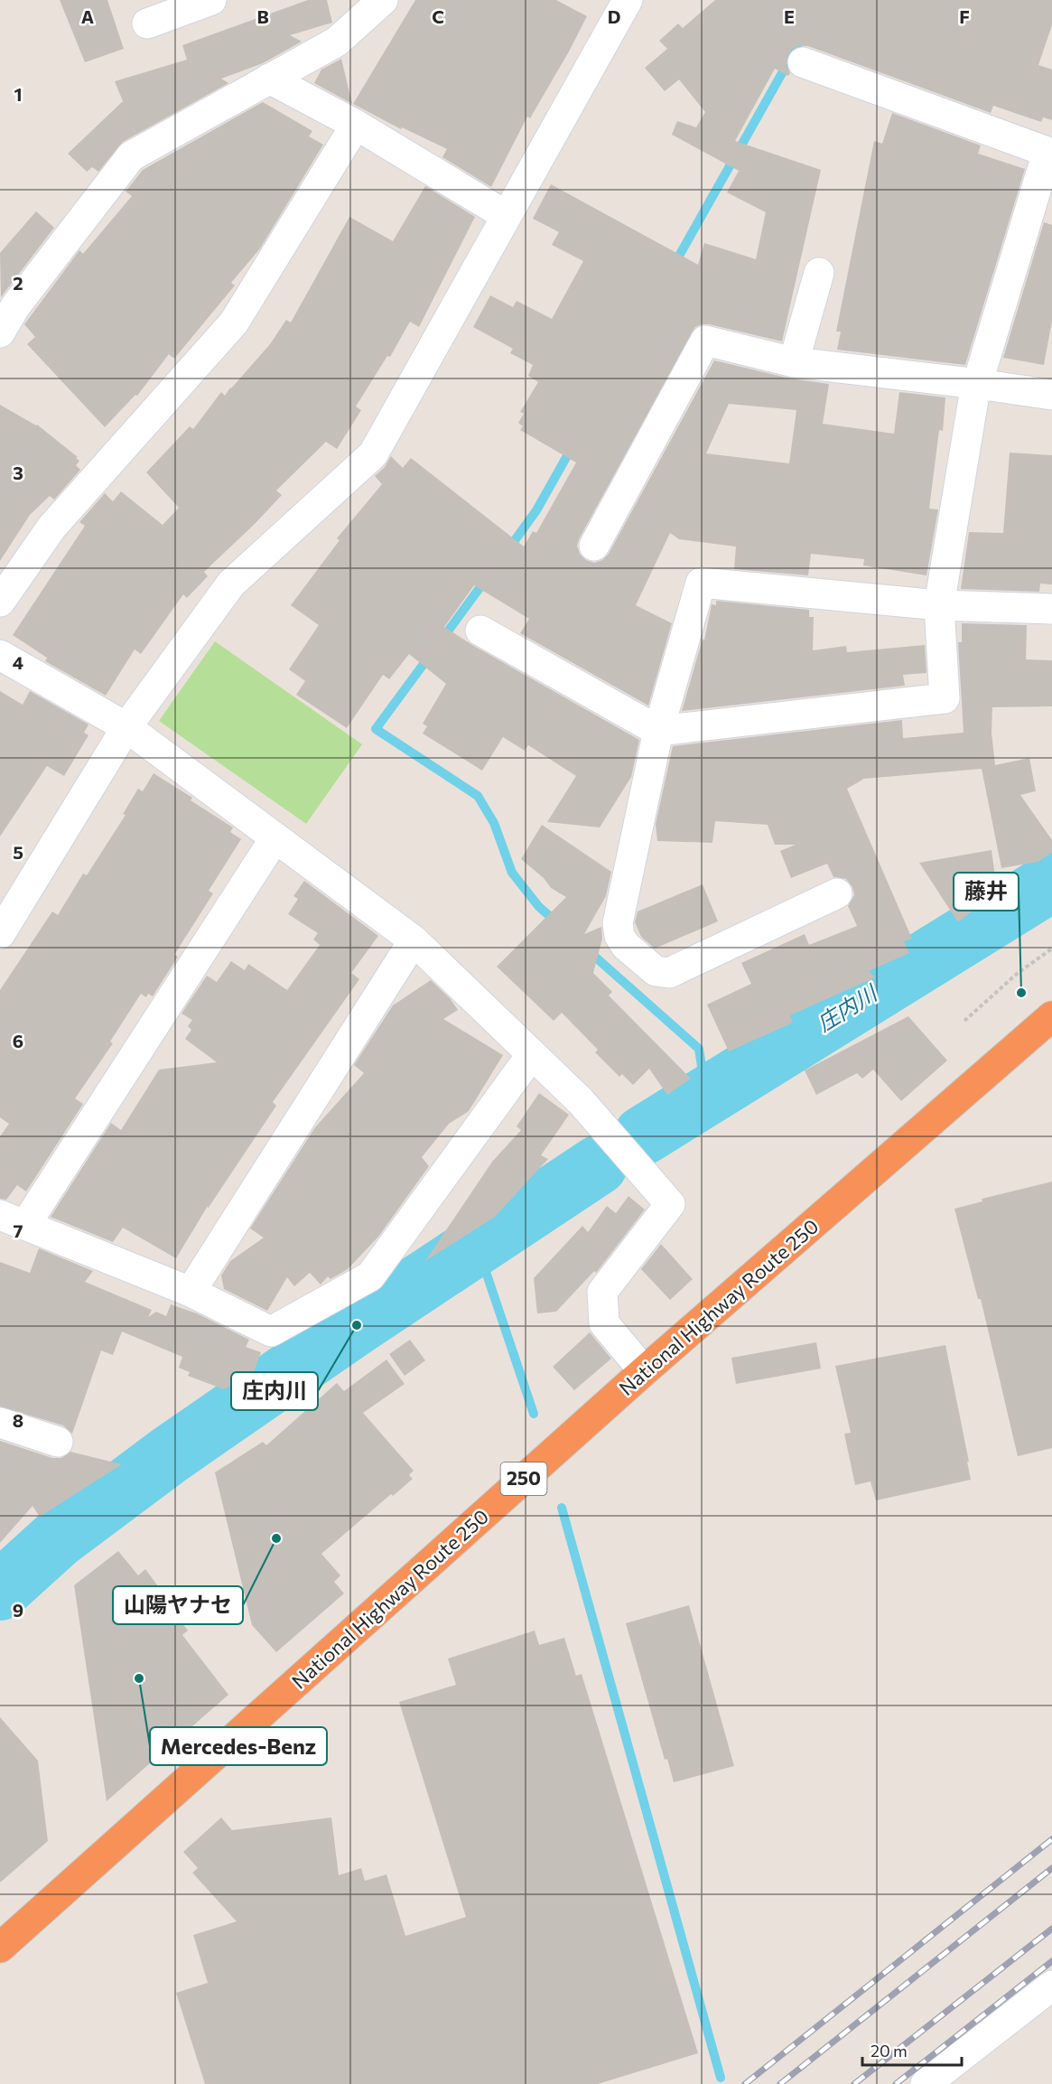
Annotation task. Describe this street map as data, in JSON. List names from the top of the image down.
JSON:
{
  "streets": {
    "highway": ["National Highway Route 250", "250"]
  },
  "water": ["庄内川"],
  "places": [
    "藤井",
    "庄内川",
    "山陽ヤナセ",
    "Mercedes-Benz"
  ],
  "scale_bar": "20 m",
  "grid": {
    "columns": [
      "A",
      "B",
      "C",
      "D",
      "E",
      "F"
    ],
    "rows": [
      "1",
      "2",
      "3",
      "4",
      "5",
      "6",
      "7",
      "8",
      "9"
    ]
  }
}
